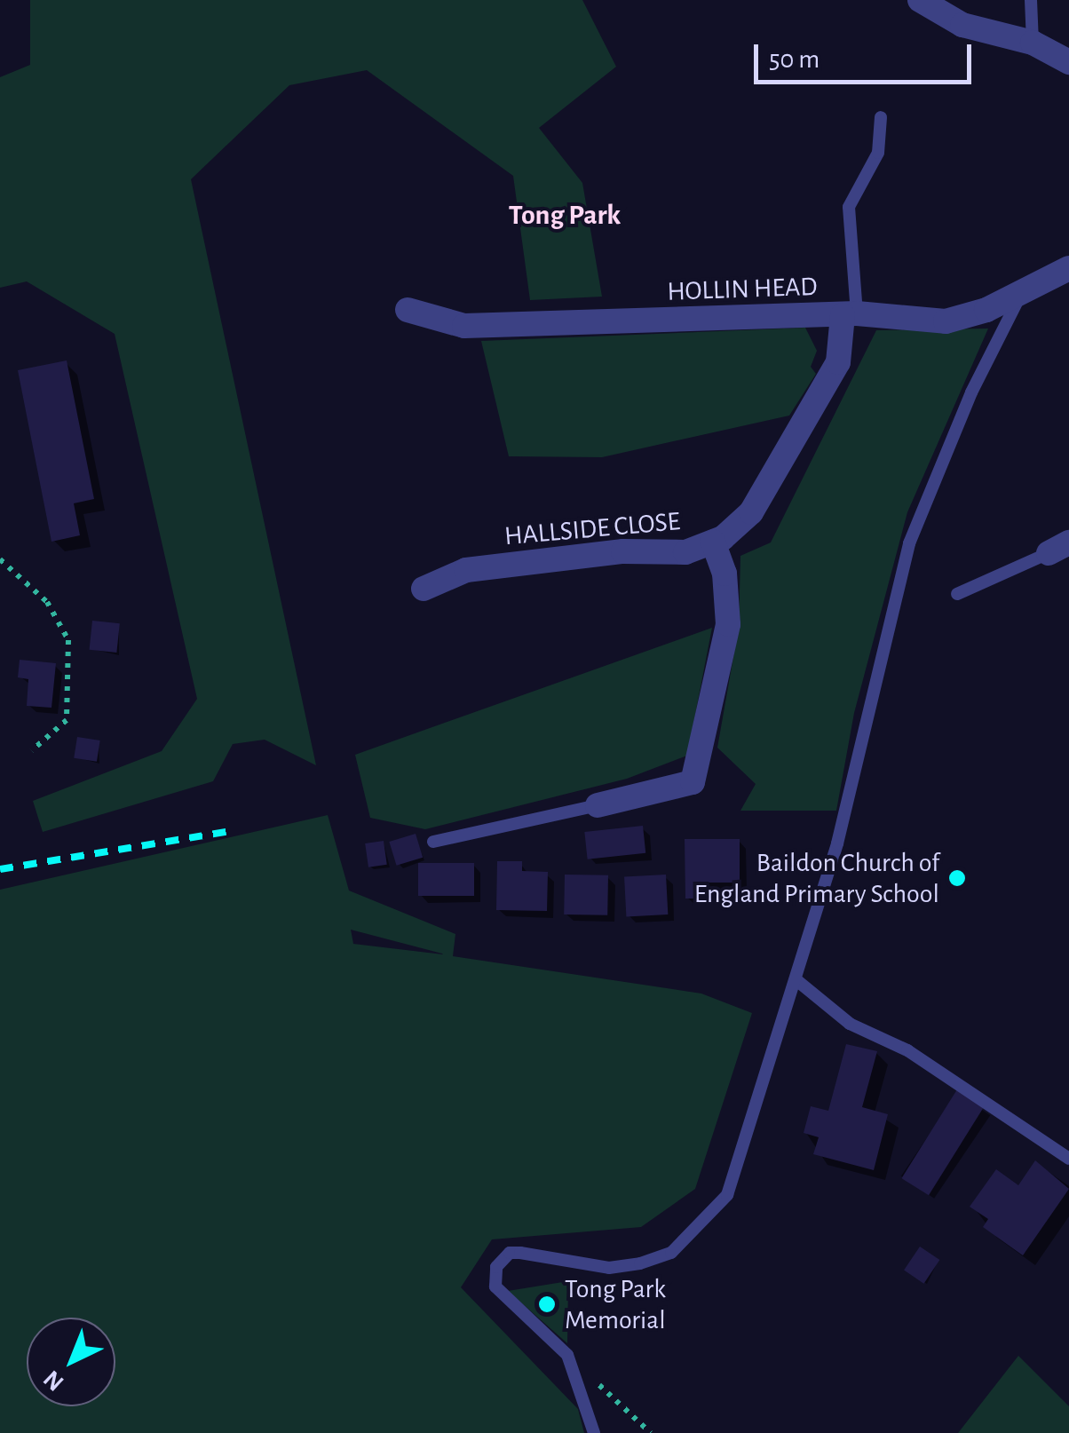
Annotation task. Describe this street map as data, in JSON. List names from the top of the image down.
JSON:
{
  "streets": {
    "street": ["HOLLIN HEAD", "HALLSIDE CLOSE"]
  },
  "crossings": [
    ["HOLLIN HEAD", "HALLSIDE CLOSE"]
  ],
  "districts": ["Tong Park"],
  "places": ["Baildon Church of England Primary School", "Tong Park Memorial"],
  "scale_bar": "50 m",
  "north": "bottom left"
}
